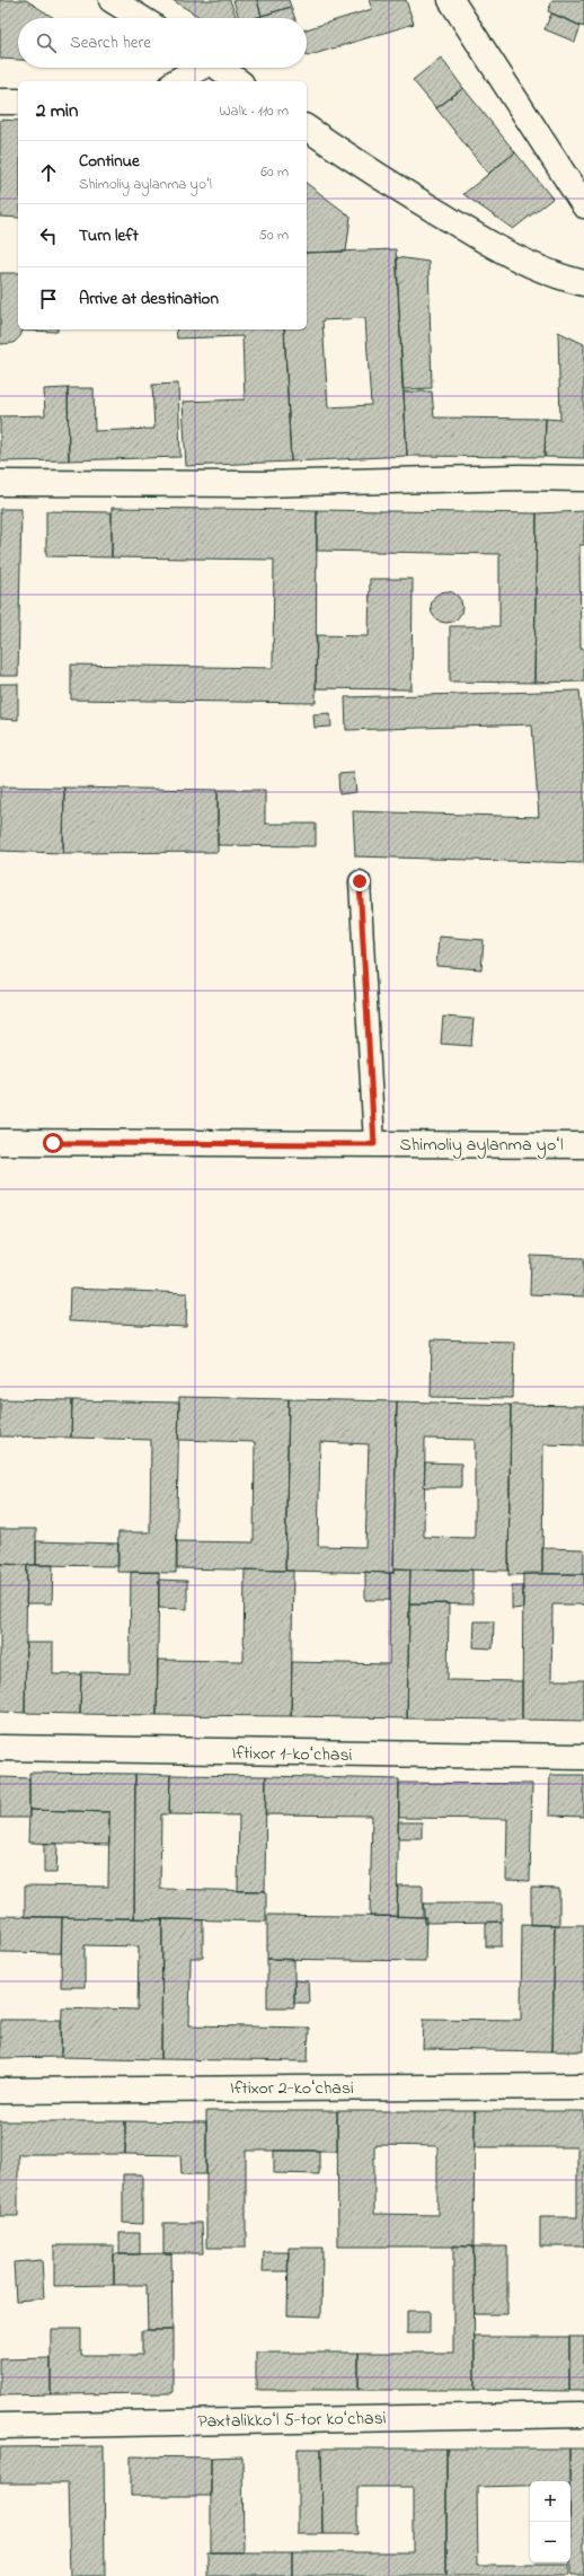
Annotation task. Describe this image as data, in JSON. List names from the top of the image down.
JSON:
{
  "streets": {
    "street": [
      "Shimoliy aylanma yoʻl",
      "Iftixor 1-koʻchasi",
      "Iftixor 2-koʻchasi",
      "Paxtalikkoʻl 5-tor koʻchasi"
    ]
  },
  "page": {
    "search": "Search here",
    "heading": ["2 min", "Walk · 110 m"],
    "list": [
      ["Continue", "Shimoliy aylanma yoʻl", "60 m"],
      ["Turn left", "50 m"],
      "Arrive at destination"
    ],
    "map_buttons": ["+", "−"]
  }
}
